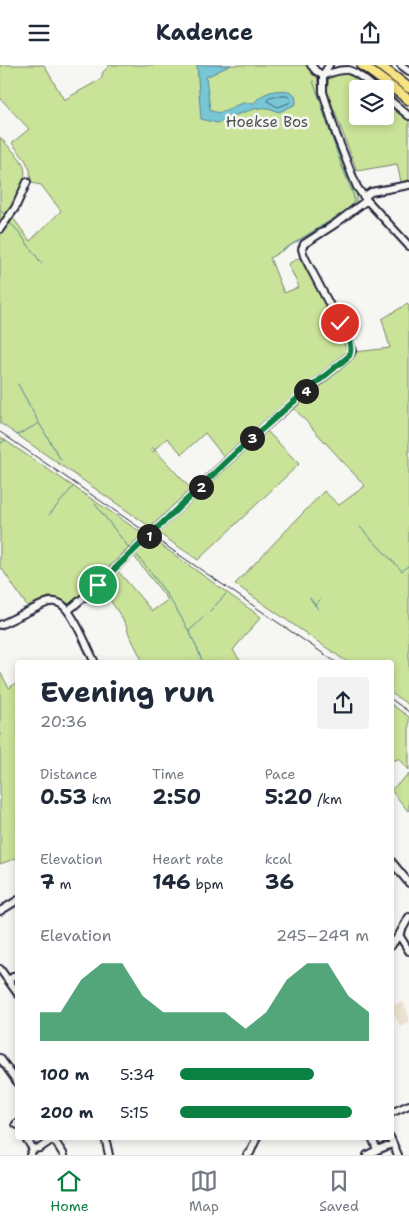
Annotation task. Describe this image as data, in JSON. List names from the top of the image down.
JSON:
{
  "parks": ["Hoekse Bos"],
  "page": {
    "header": "Kadence",
    "pins": [
      "4",
      "3",
      "2",
      "1"
    ],
    "heading": ["Evening run", "20:36"],
    "stats": [
      ["Distance", "0.53 km"],
      ["Time", "2:50"],
      ["Pace", "5:20 /km"],
      ["Elevation", "7 m"],
      ["Heart rate", "146 bpm"],
      ["kcal", "36"]
    ],
    "chart": ["Elevation", "245–249 m"],
    "list": [
      {
        "name": "100 m",
        "note": "5:34"
      },
      {
        "name": "200 m",
        "note": "5:15"
      }
    ],
    "tabs": ["Home", "Map", "Saved"]
  }
}
